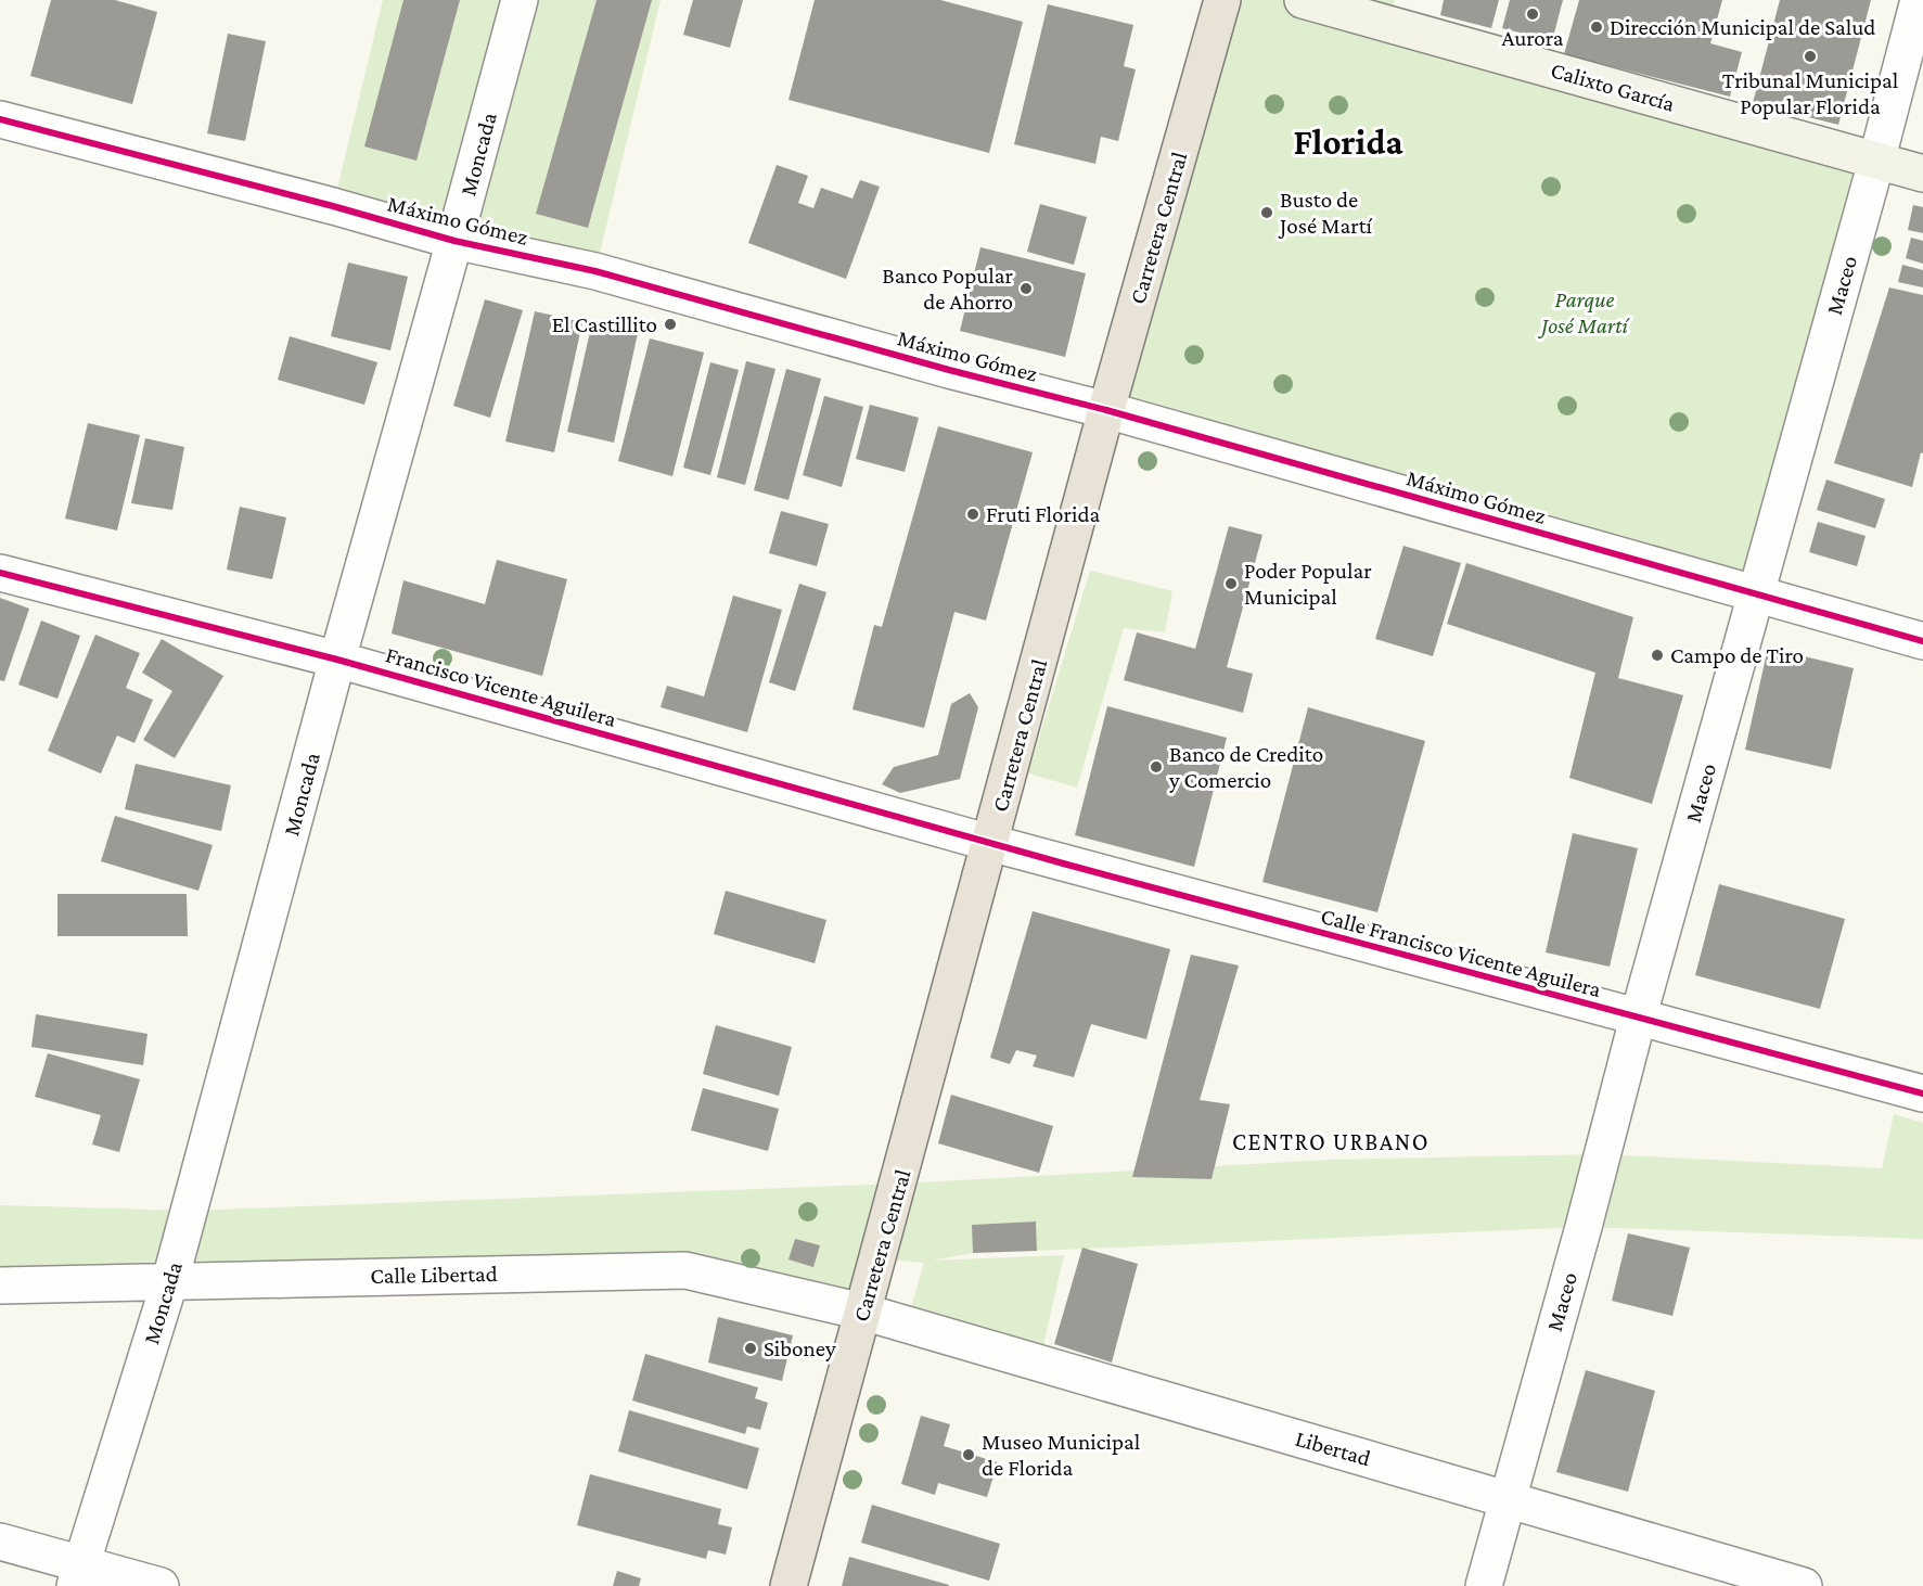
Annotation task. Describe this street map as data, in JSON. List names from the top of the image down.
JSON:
{
  "streets": {
    "highway": ["Carretera Central"],
    "main road": ["Calixto García"],
    "street": [
      "Moncada",
      "Máximo Gómez",
      "Maceo",
      "Francisco Vicente Aguilera",
      "Calle Francisco Vicente Aguilera",
      "Calle Libertad",
      "Libertad"
    ]
  },
  "crossings": [
    ["Calixto García", "Maceo"],
    ["Moncada", "Máximo Gómez"],
    ["Moncada", "Francisco Vicente Aguilera"],
    ["Moncada", "Calle Libertad"],
    ["Máximo Gómez", "Carretera Central"],
    ["Máximo Gómez", "Maceo"],
    ["Carretera Central", "Francisco Vicente Aguilera"],
    ["Carretera Central", "Calle Francisco Vicente Aguilera"],
    ["Carretera Central", "Calle Libertad"],
    ["Carretera Central", "Libertad"],
    ["Maceo", "Calle Francisco Vicente Aguilera"],
    ["Maceo", "Libertad"],
    ["Francisco Vicente Aguilera", "Calle Francisco Vicente Aguilera"],
    ["Calle Libertad", "Libertad"]
  ],
  "districts": ["Florida", "CENTRO URBANO"],
  "parks": ["Parque José Martí"],
  "places": [
    "Aurora",
    "Dirección Municipal de Salud",
    "Tribunal Municipal Popular Florida",
    "Busto de José Martí",
    "Banco Popular de Ahorro",
    "El Castillito",
    "Fruti Florida",
    "Poder Popular Municipal",
    "Campo de Tiro",
    "Banco de Credito y Comercio",
    "Siboney",
    "Museo Municipal de Florida"
  ]
}
